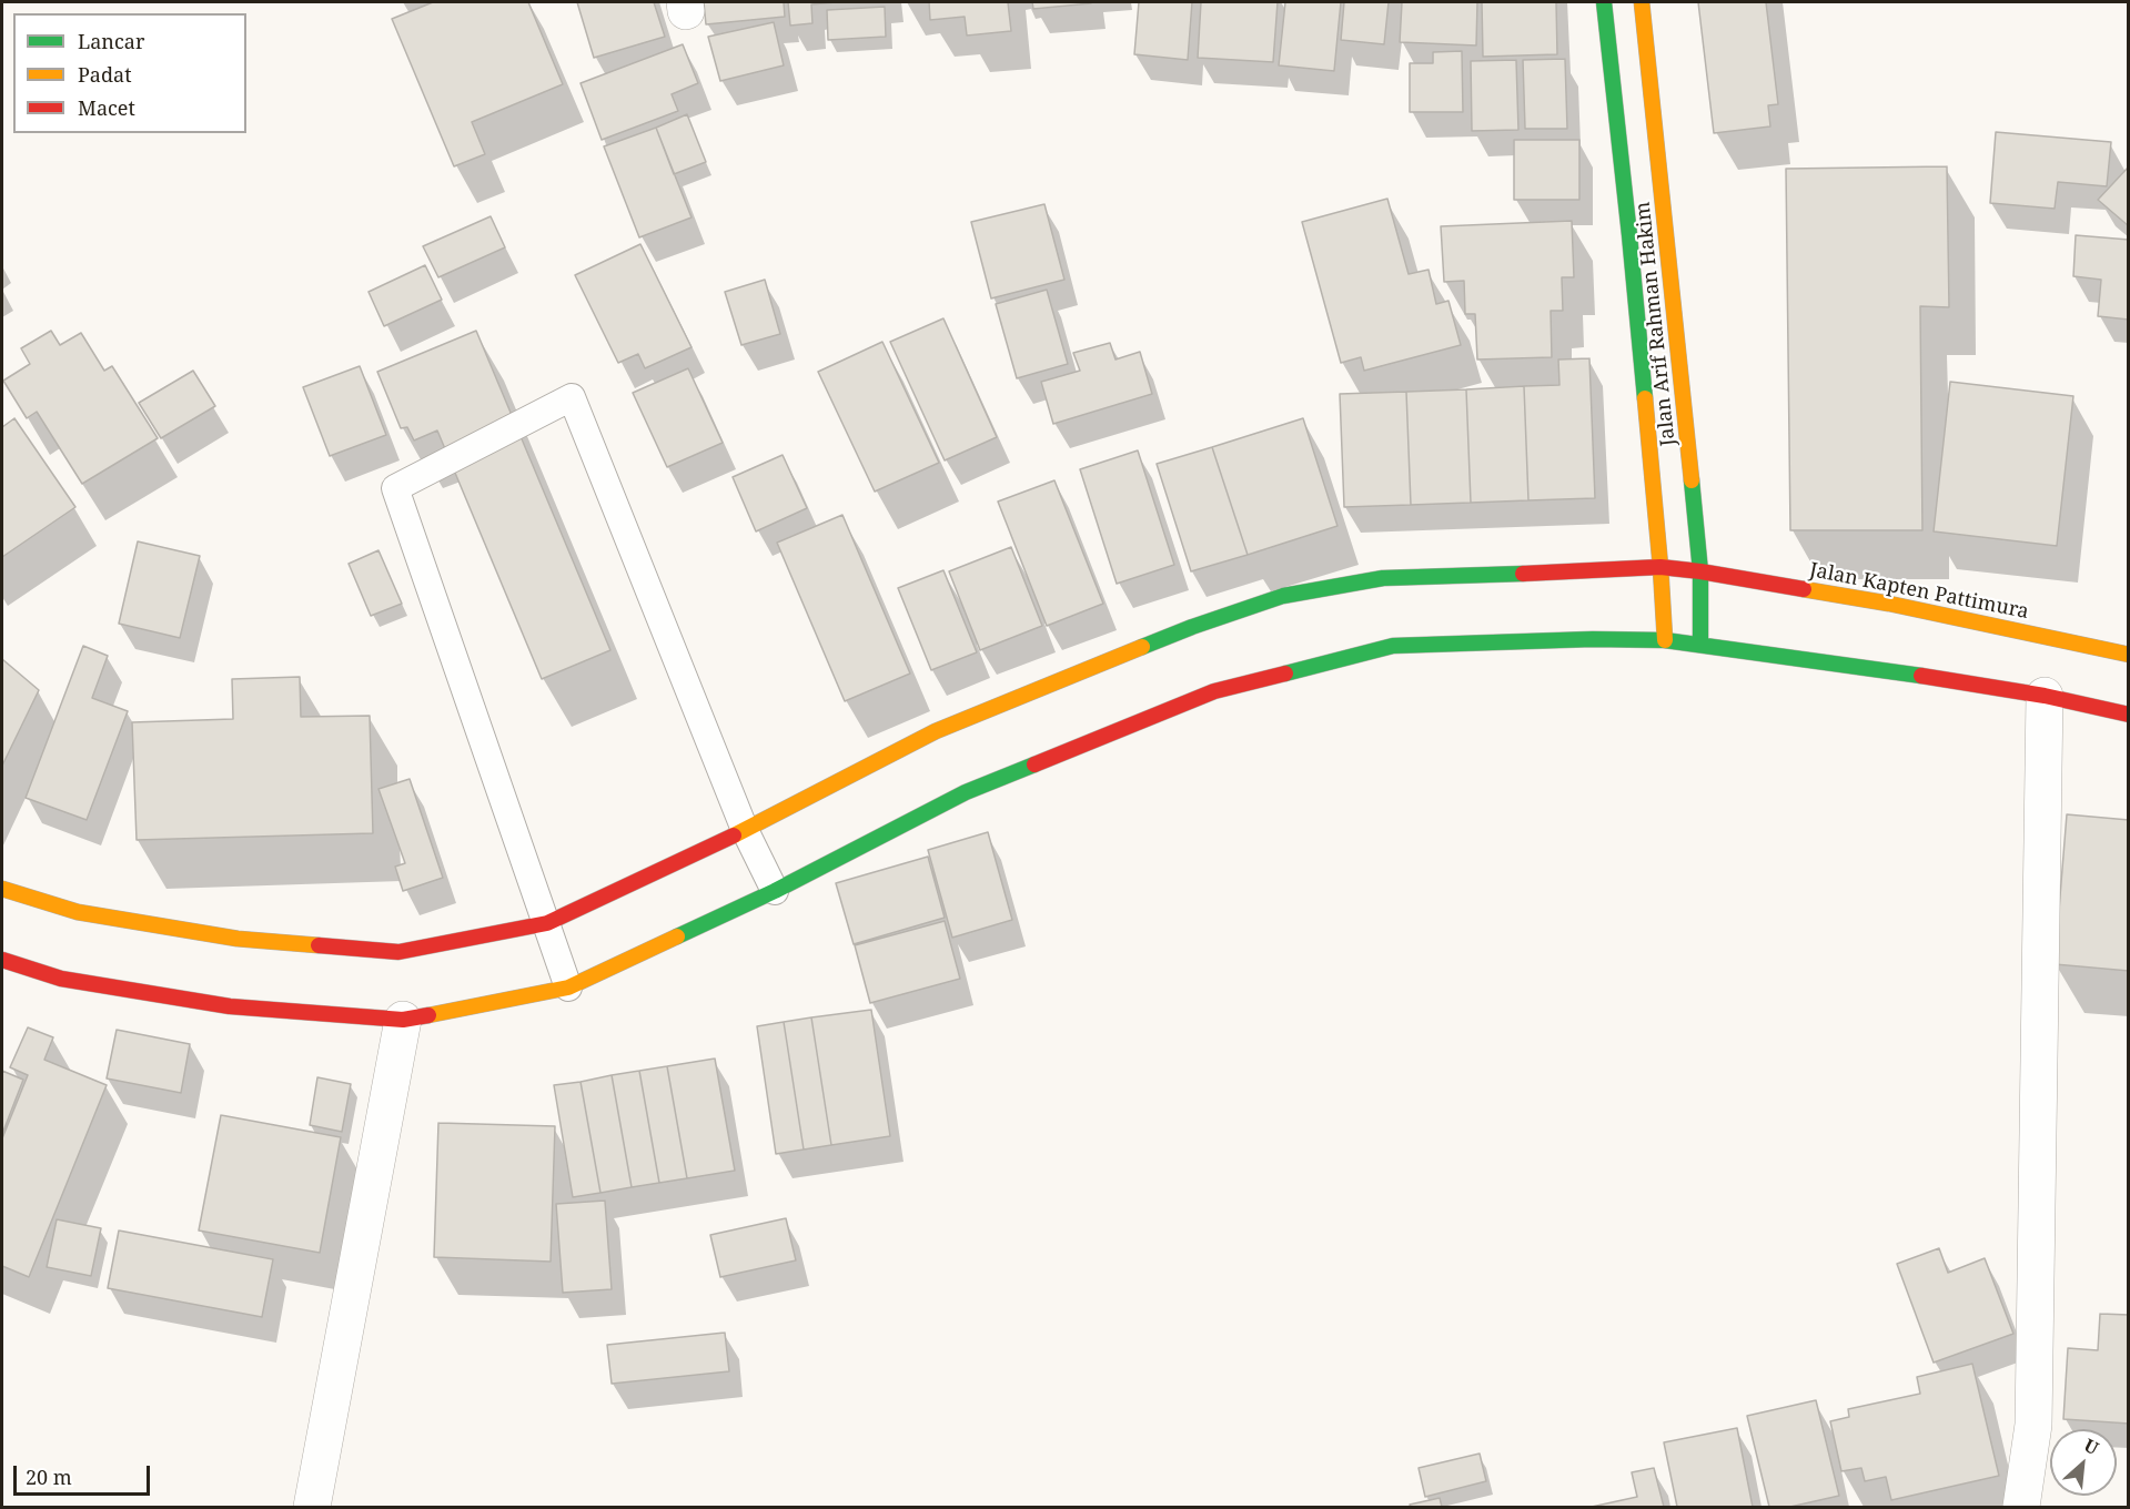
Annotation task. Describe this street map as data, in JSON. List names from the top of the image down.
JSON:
{
  "streets": {
    "main road": ["Jalan Arif Rahman Hakim", "Jalan Kapten Pattimura"]
  },
  "crossings": [
    ["Jalan Arif Rahman Hakim", "Jalan Kapten Pattimura"]
  ],
  "legend": ["Lancar", "Padat", "Macet"],
  "scale_bar": "20 m",
  "north": "top right"
}
